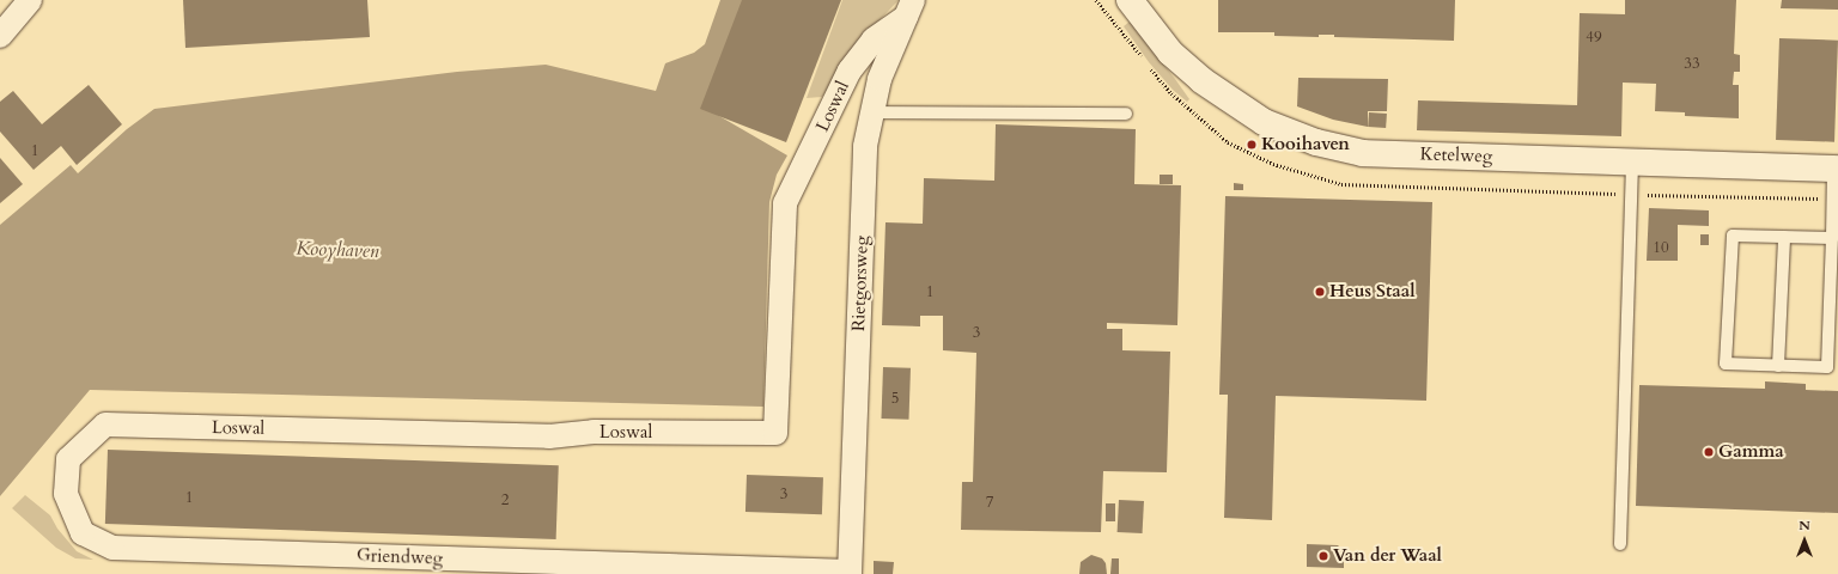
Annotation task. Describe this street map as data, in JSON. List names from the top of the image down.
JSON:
{
  "streets": {
    "street": [
      "Loswal",
      "Ketelweg",
      "Rietgorsweg",
      "Griendweg"
    ]
  },
  "crossings": [
    ["Loswal", "Rietgorsweg"],
    ["Loswal", "Griendweg"],
    ["Rietgorsweg", "Griendweg"]
  ],
  "water": ["Kooyhaven"],
  "places": [
    "Kooihaven",
    "Heus Staal",
    "Gamma",
    "Van der Waal"
  ],
  "house_numbers": [
    "49",
    "33",
    "1",
    "10",
    "1",
    "3",
    "5",
    "3",
    "1",
    "2",
    "7"
  ],
  "north": "top"
}
